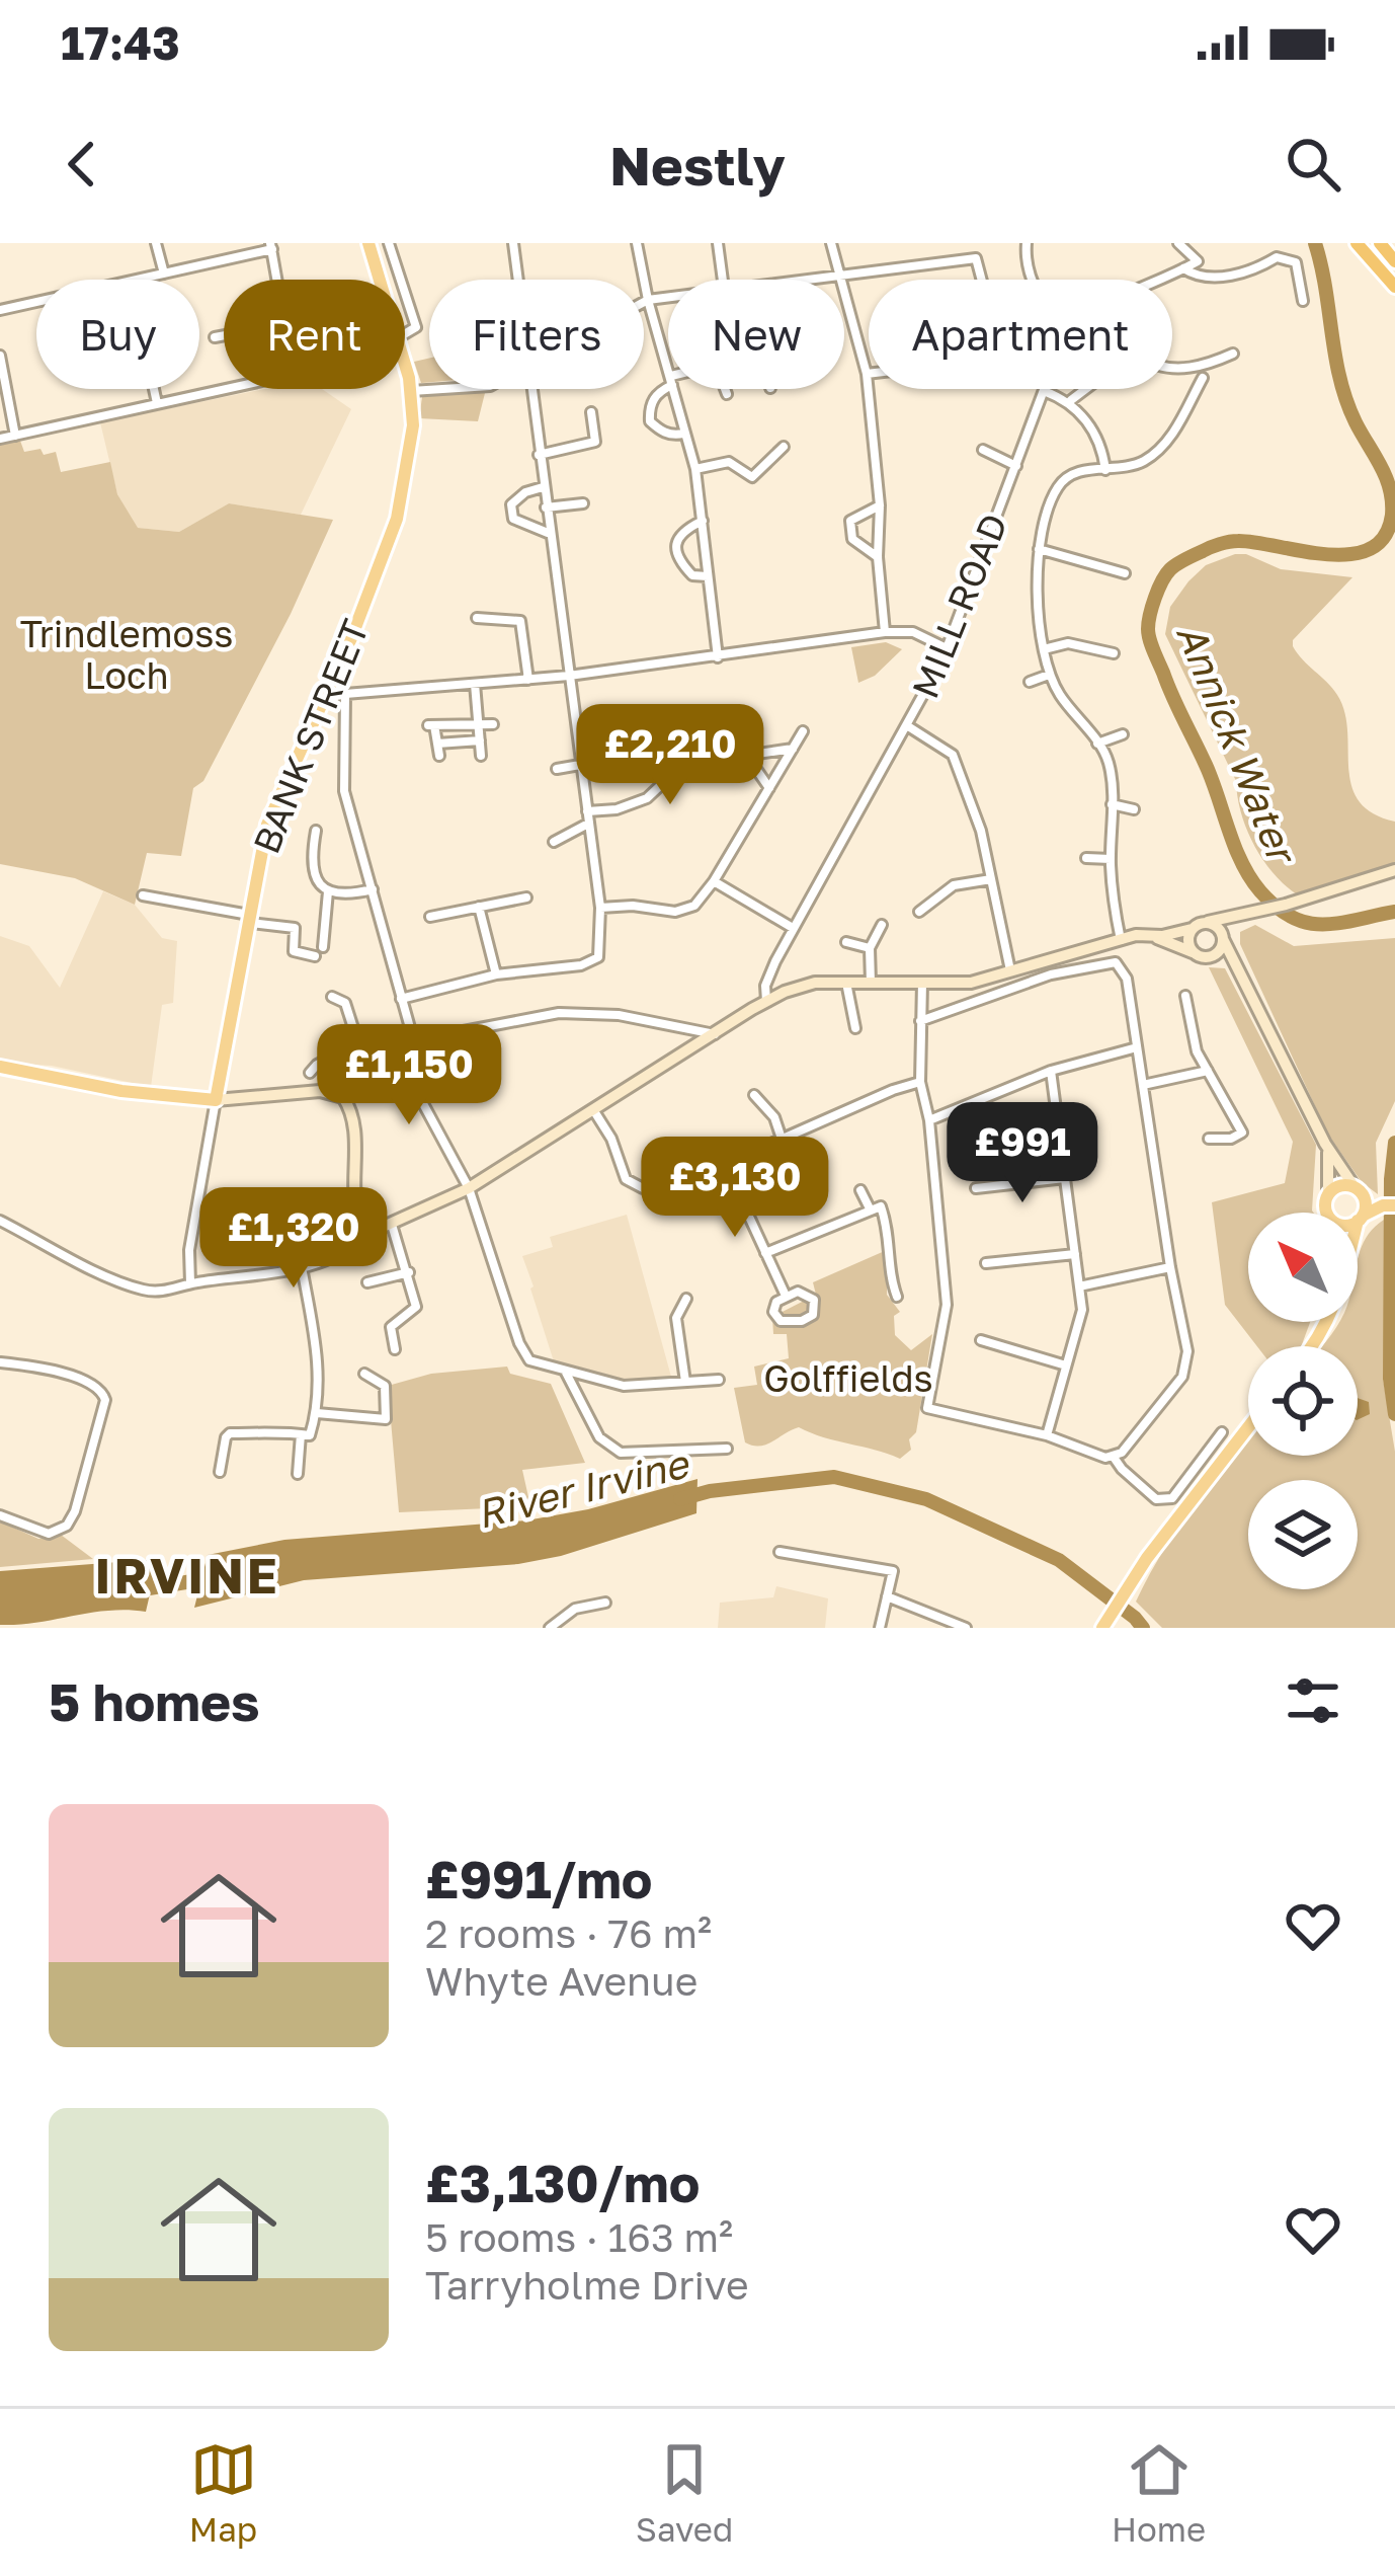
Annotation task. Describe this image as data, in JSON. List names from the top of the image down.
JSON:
{
  "streets": {
    "main road": ["BANK STREET"],
    "street": ["MILL ROAD"]
  },
  "districts": ["IRVINE"],
  "water": ["Annick Water", "River Irvine"],
  "parks": ["Trindlemoss Loch", "Golffields"],
  "north": "top left",
  "page": {
    "status": "17:43",
    "header": "Nestly",
    "chip": [
      "Buy",
      "Rent",
      "Filters",
      "New",
      "Apartment"
    ],
    "price": [
      "£2,210",
      "£1,150",
      "£991",
      "£3,130",
      "£1,320"
    ],
    "heading": "5 homes",
    "list": [
      {
        "name": "£991/mo",
        "note": "2 rooms · 76 m² · Whyte Avenue"
      },
      {
        "name": "£3,130/mo",
        "note": "5 rooms · 163 m² · Tarryholme Drive"
      }
    ],
    "tabs": ["Map", "Saved", "Home"]
  }
}
